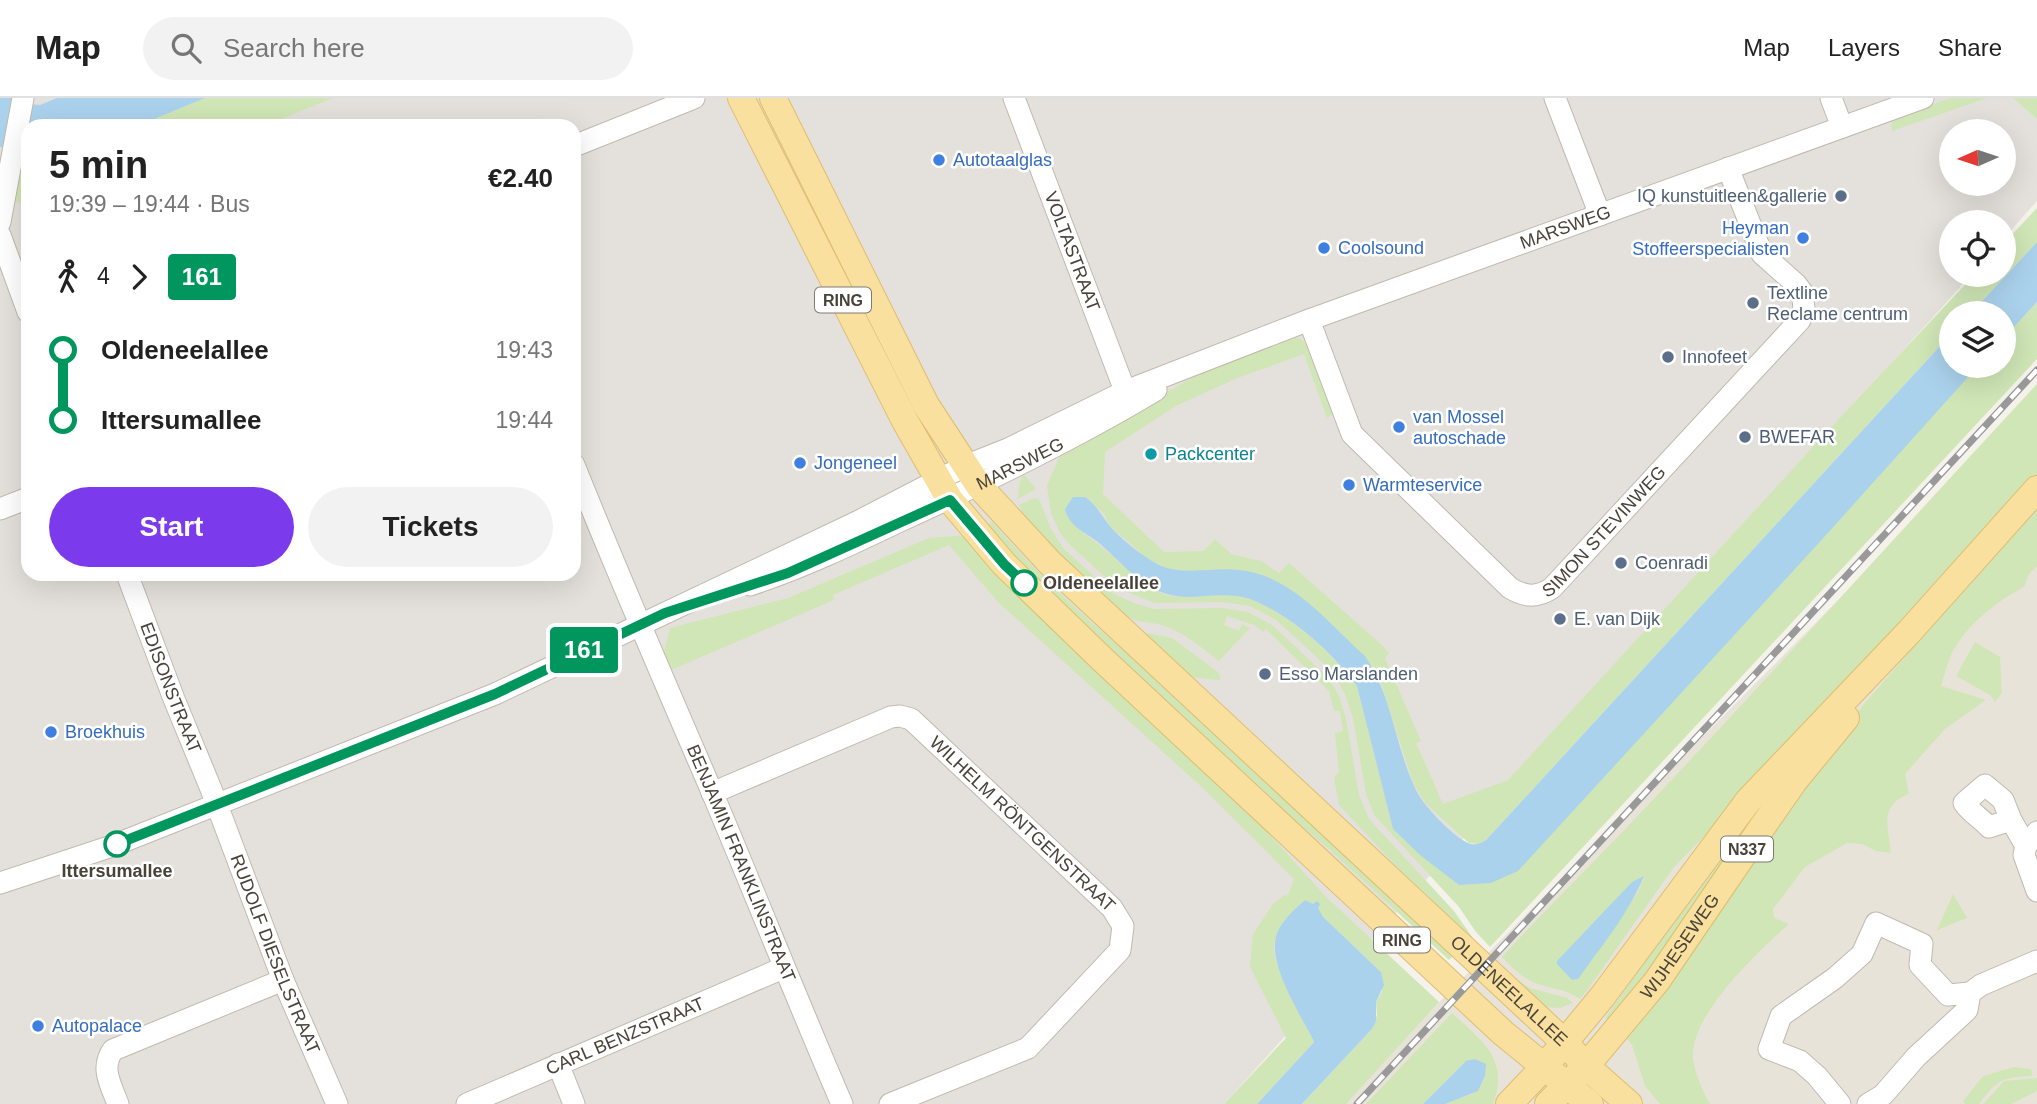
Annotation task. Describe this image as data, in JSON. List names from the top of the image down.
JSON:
{
  "streets": {
    "main road": [
      "RING",
      "N337",
      "WIJHESEWEG",
      "OLDENEELALLEE"
    ],
    "street": [
      "MARSWEG",
      "VOLTASTRAAT",
      "SIMON STEVINWEG",
      "EDISONSTRAAT",
      "WILHELM RÖNTGENSTRAAT",
      "BENJAMIN FRANKLINSTRAAT",
      "RUDOLF DIESELSTRAAT",
      "CARL BENZSTRAAT"
    ]
  },
  "crossings": [
    ["MARSWEG", "VOLTASTRAAT"],
    ["MARSWEG", "SIMON STEVINWEG"],
    ["MARSWEG", "EDISONSTRAAT"],
    ["MARSWEG", "BENJAMIN FRANKLINSTRAAT"],
    ["MARSWEG", "RUDOLF DIESELSTRAAT"],
    ["MARSWEG", "OLDENEELALLEE"],
    ["EDISONSTRAAT", "RUDOLF DIESELSTRAAT"],
    ["WILHELM RÖNTGENSTRAAT", "BENJAMIN FRANKLINSTRAAT"],
    ["N337", "WIJHESEWEG"],
    ["N337", "OLDENEELALLEE"],
    ["BENJAMIN FRANKLINSTRAAT", "CARL BENZSTRAAT"],
    ["WIJHESEWEG", "OLDENEELALLEE"]
  ],
  "places": [
    "Autotaalglas",
    "IQ kunstuitleen&gallerie",
    "Heyman Stoffeerspecialisten",
    "Coolsound",
    "Textline Reclame centrum",
    "Innofeet",
    "van Mossel autoschade",
    "BWEFAR",
    "Packcenter",
    "Jongeneel",
    "Warmteservice",
    "Coenradi",
    "Oldeneelallee",
    "E. van Dijk",
    "Esso Marslanden",
    "Broekhuis",
    "Ittersumallee",
    "Autopalace"
  ],
  "lines": ["bus line 161"],
  "north": "left",
  "page": {
    "header": "Map",
    "search": "Search here",
    "nav": ["Map", "Layers", "Share"],
    "on_map": "161",
    "heading": ["5 min", "19:39 – 19:44 · Bus", "€2.40"],
    "legs": ["4", "161"],
    "list": [
      {
        "name": "Oldeneelallee",
        "value": "19:43"
      },
      {
        "name": "Ittersumallee",
        "value": "19:44"
      }
    ],
    "buttons": ["Start", "Tickets"]
  }
}
